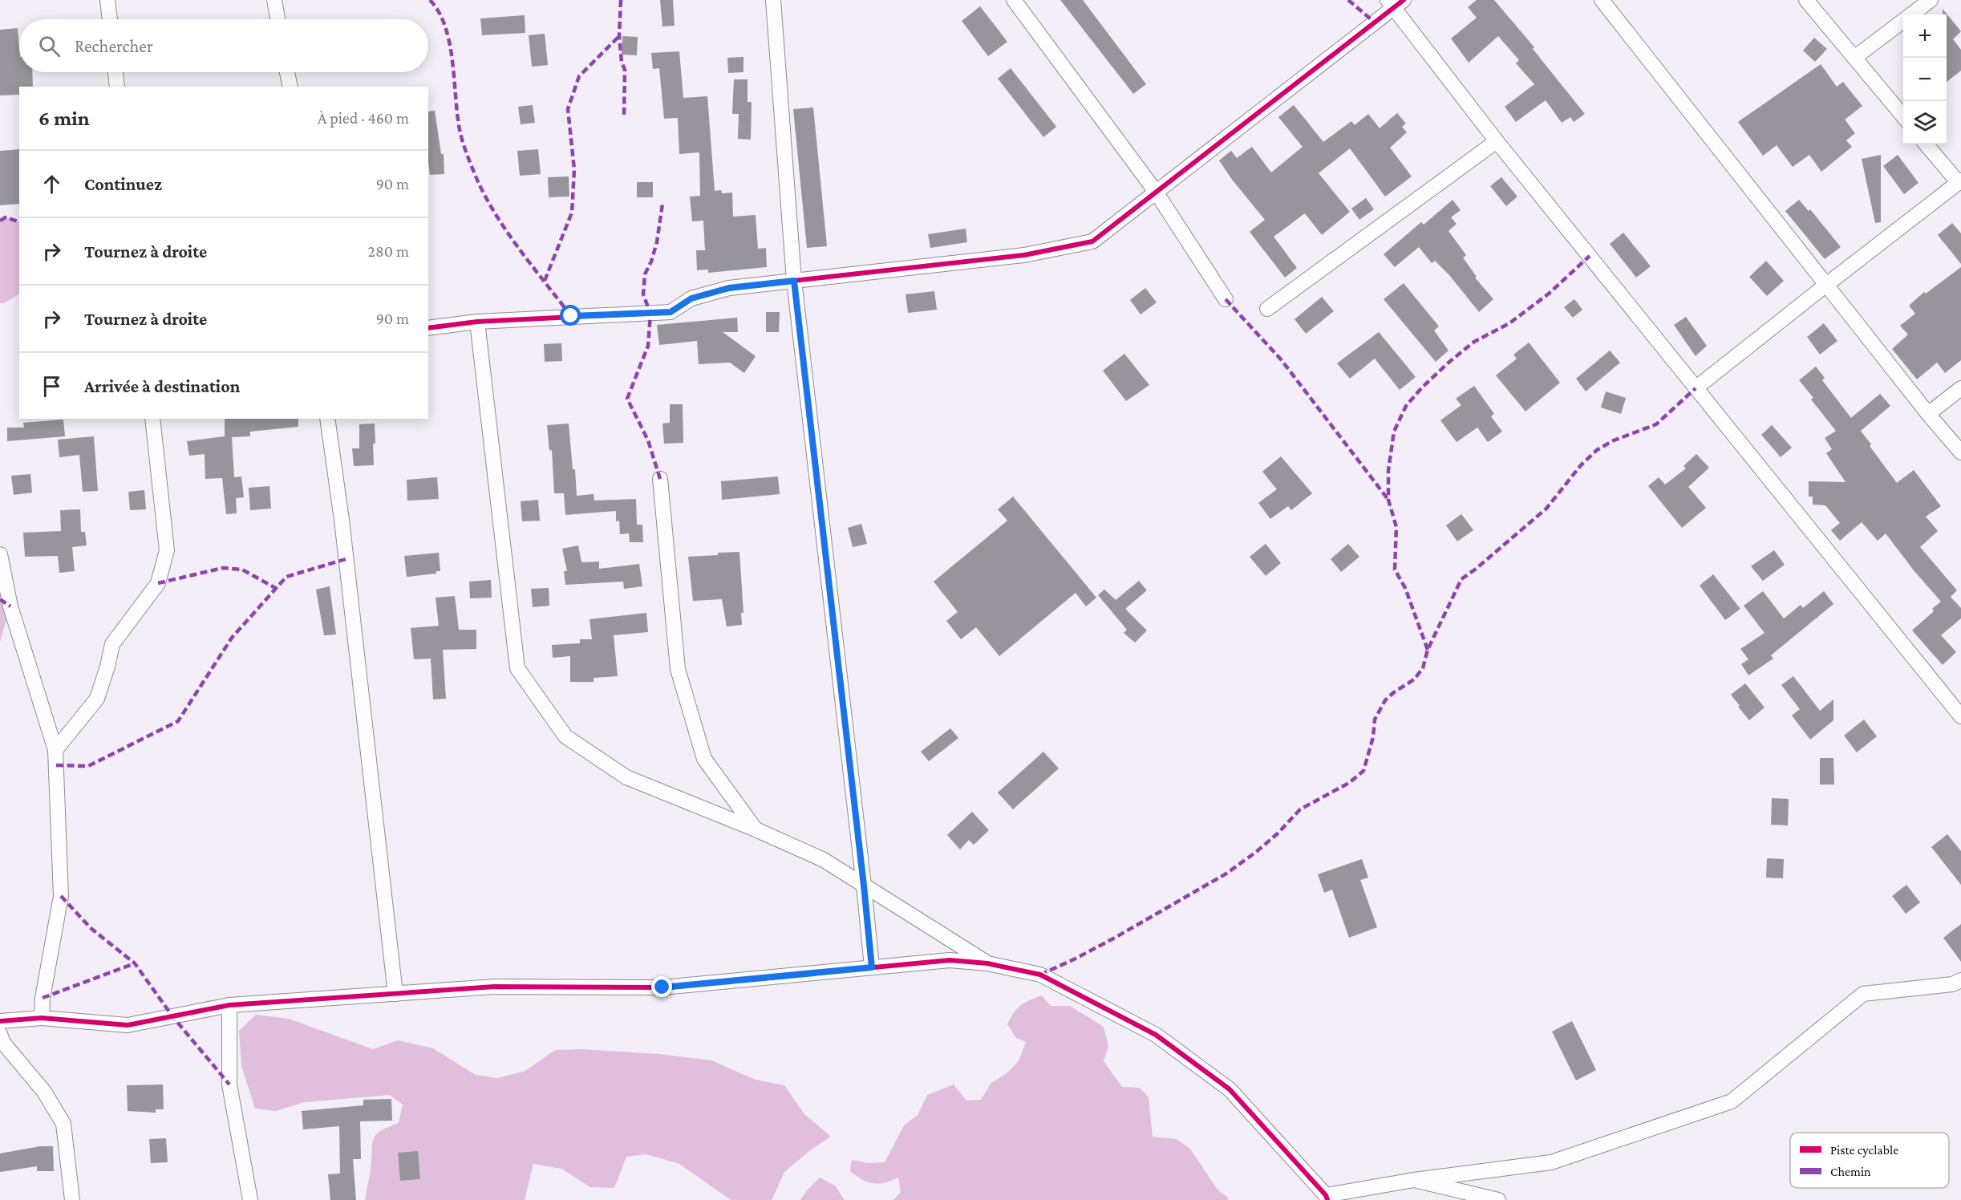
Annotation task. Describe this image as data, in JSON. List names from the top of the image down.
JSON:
{
  "legend": ["Piste cyclable", "Chemin"],
  "page": {
    "map_buttons": ["+", "−"],
    "search": "Rechercher",
    "heading": ["6 min", "À pied · 460 m"],
    "list": [
      ["Continuez", "90 m"],
      ["Tournez à droite", "280 m"],
      ["Tournez à droite", "90 m"],
      "Arrivée à destination"
    ]
  }
}
